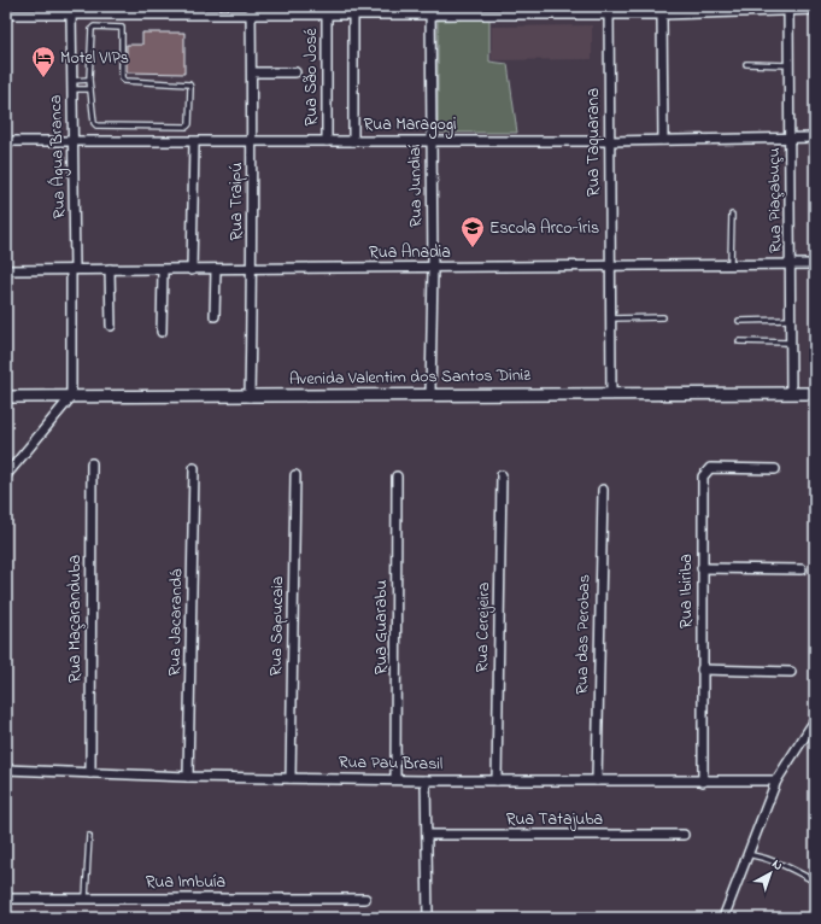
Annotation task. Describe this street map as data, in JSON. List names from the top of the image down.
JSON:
{
  "streets": {
    "street": [
      "Rua São José",
      "Rua Maragogi",
      "Rua Taquarana",
      "Rua Água Branca",
      "Rua Jundiaí",
      "Rua Piaçabuçu",
      "Rua Traipú",
      "Rua Anadia",
      "Avenida Valentim dos Santos Diniz",
      "Rua Ibiriba",
      "Rua Maçaranduba",
      "Rua Jacarandá",
      "Rua Sapucaia",
      "Rua Guarabu",
      "Rua Cerejeira",
      "Rua das Perobas",
      "Rua Pau Brasil",
      "Rua Tatajuba",
      "Rua Imbuía"
    ]
  },
  "crossings": [
    ["Rua São José", "Rua Maragogi"],
    ["Rua Maragogi", "Rua Taquarana"],
    ["Rua Maragogi", "Rua Água Branca"],
    ["Rua Maragogi", "Rua Jundiaí"],
    ["Rua Maragogi", "Rua Piaçabuçu"],
    ["Rua Maragogi", "Rua Traipú"],
    ["Rua Taquarana", "Rua Anadia"],
    ["Rua Taquarana", "Avenida Valentim dos Santos Diniz"],
    ["Rua Água Branca", "Rua Anadia"],
    ["Rua Água Branca", "Avenida Valentim dos Santos Diniz"],
    ["Rua Jundiaí", "Rua Anadia"],
    ["Rua Jundiaí", "Avenida Valentim dos Santos Diniz"],
    ["Rua Piaçabuçu", "Rua Anadia"],
    ["Rua Piaçabuçu", "Avenida Valentim dos Santos Diniz"],
    ["Rua Traipú", "Rua Anadia"],
    ["Rua Traipú", "Avenida Valentim dos Santos Diniz"],
    ["Rua Ibiriba", "Rua Pau Brasil"],
    ["Rua Maçaranduba", "Rua Pau Brasil"],
    ["Rua Jacarandá", "Rua Pau Brasil"],
    ["Rua Sapucaia", "Rua Pau Brasil"],
    ["Rua Guarabu", "Rua Pau Brasil"],
    ["Rua Cerejeira", "Rua Pau Brasil"],
    ["Rua das Perobas", "Rua Pau Brasil"]
  ],
  "places": {
    "hotel": ["Motel VIPs"],
    "school or university": ["Escola Arco-Íris"]
  },
  "north": "top right"
}
